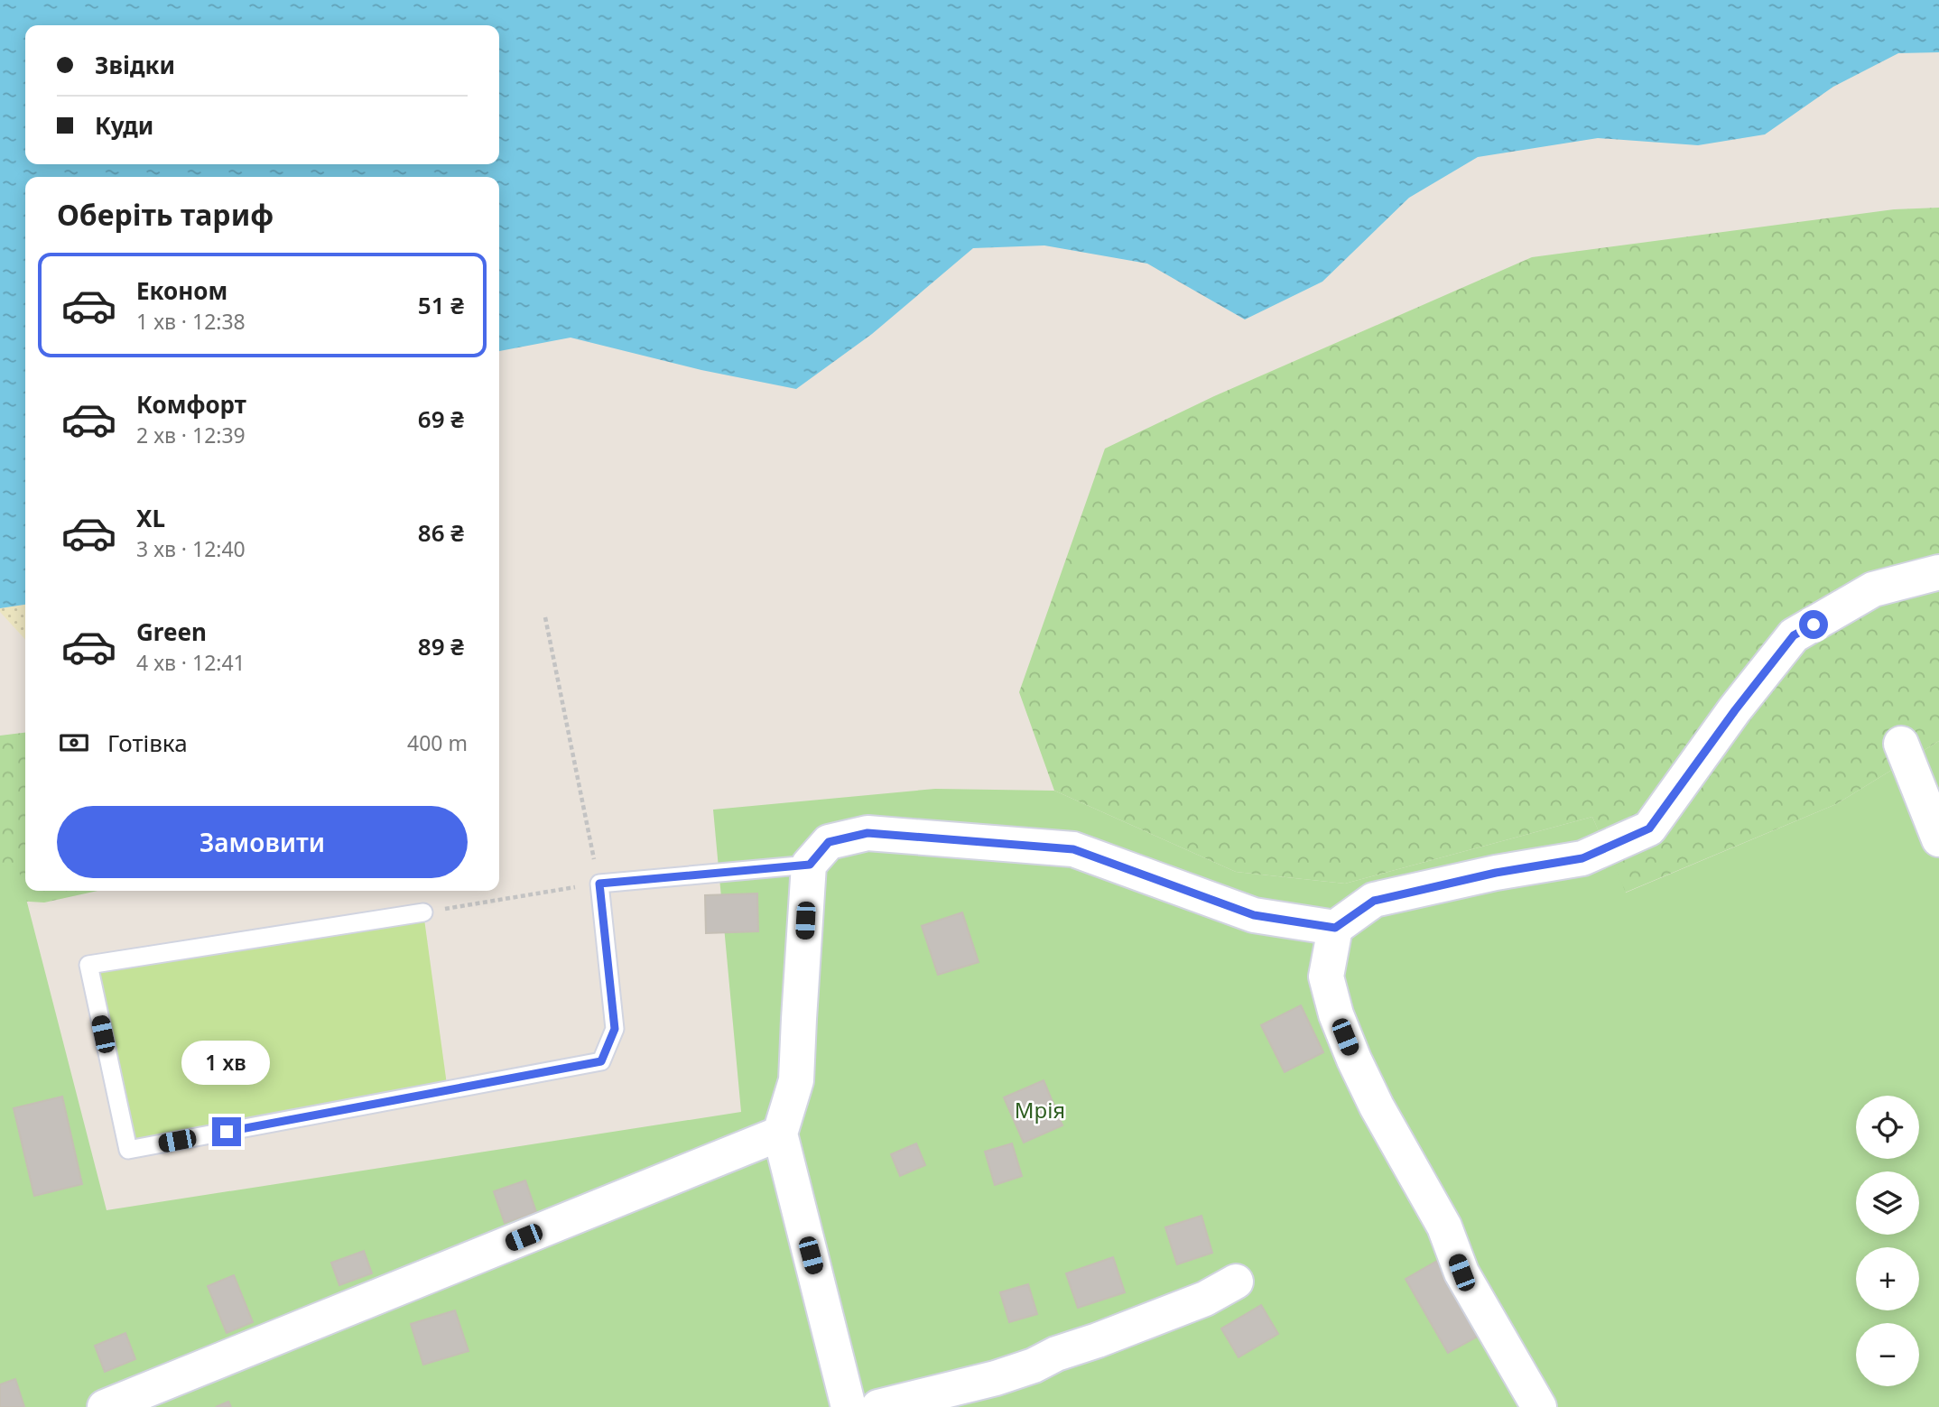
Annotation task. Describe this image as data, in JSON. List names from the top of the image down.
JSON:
{
  "parks": ["Мрія"],
  "page": {
    "banner": ["Звідки", "Куди"],
    "heading": "Оберіть тариф",
    "list": [
      {
        "name": "Економ",
        "note": "1 хв · 12:38",
        "value": "51 ₴"
      },
      {
        "name": "Комфорт",
        "note": "2 хв · 12:39",
        "value": "69 ₴"
      },
      {
        "name": "XL",
        "note": "3 хв · 12:40",
        "value": "86 ₴"
      },
      {
        "name": "Green",
        "note": "4 хв · 12:41",
        "value": "89 ₴"
      }
    ],
    "pay": ["Готівка", "400 m"],
    "buttons": "Замовити",
    "bubble": "1 хв",
    "map_buttons": ["+", "−"]
  }
}
